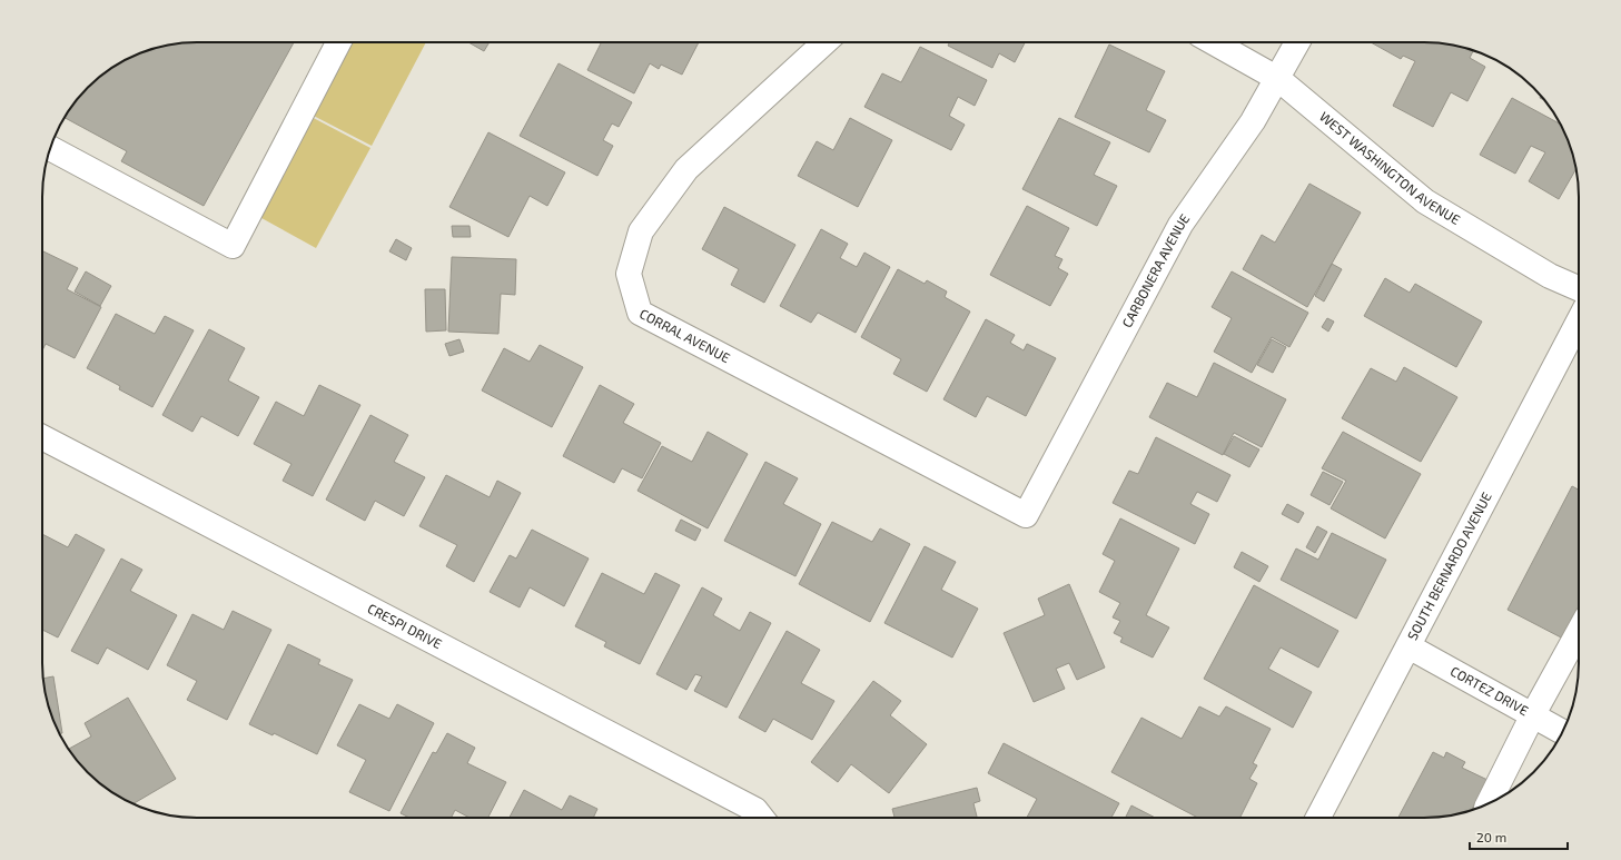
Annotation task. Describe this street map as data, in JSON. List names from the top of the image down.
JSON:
{
  "streets": {
    "street": [
      "WEST WASHINGTON AVENUE",
      "CARBONERA AVENUE",
      "CORRAL AVENUE",
      "SOUTH BERNARDO AVENUE",
      "CRESPI DRIVE",
      "CORTEZ DRIVE"
    ]
  },
  "crossings": [
    ["WEST WASHINGTON AVENUE", "CARBONERA AVENUE"],
    ["CARBONERA AVENUE", "CORRAL AVENUE"],
    ["SOUTH BERNARDO AVENUE", "CORTEZ DRIVE"]
  ],
  "scale_bar": "20 m"
}
